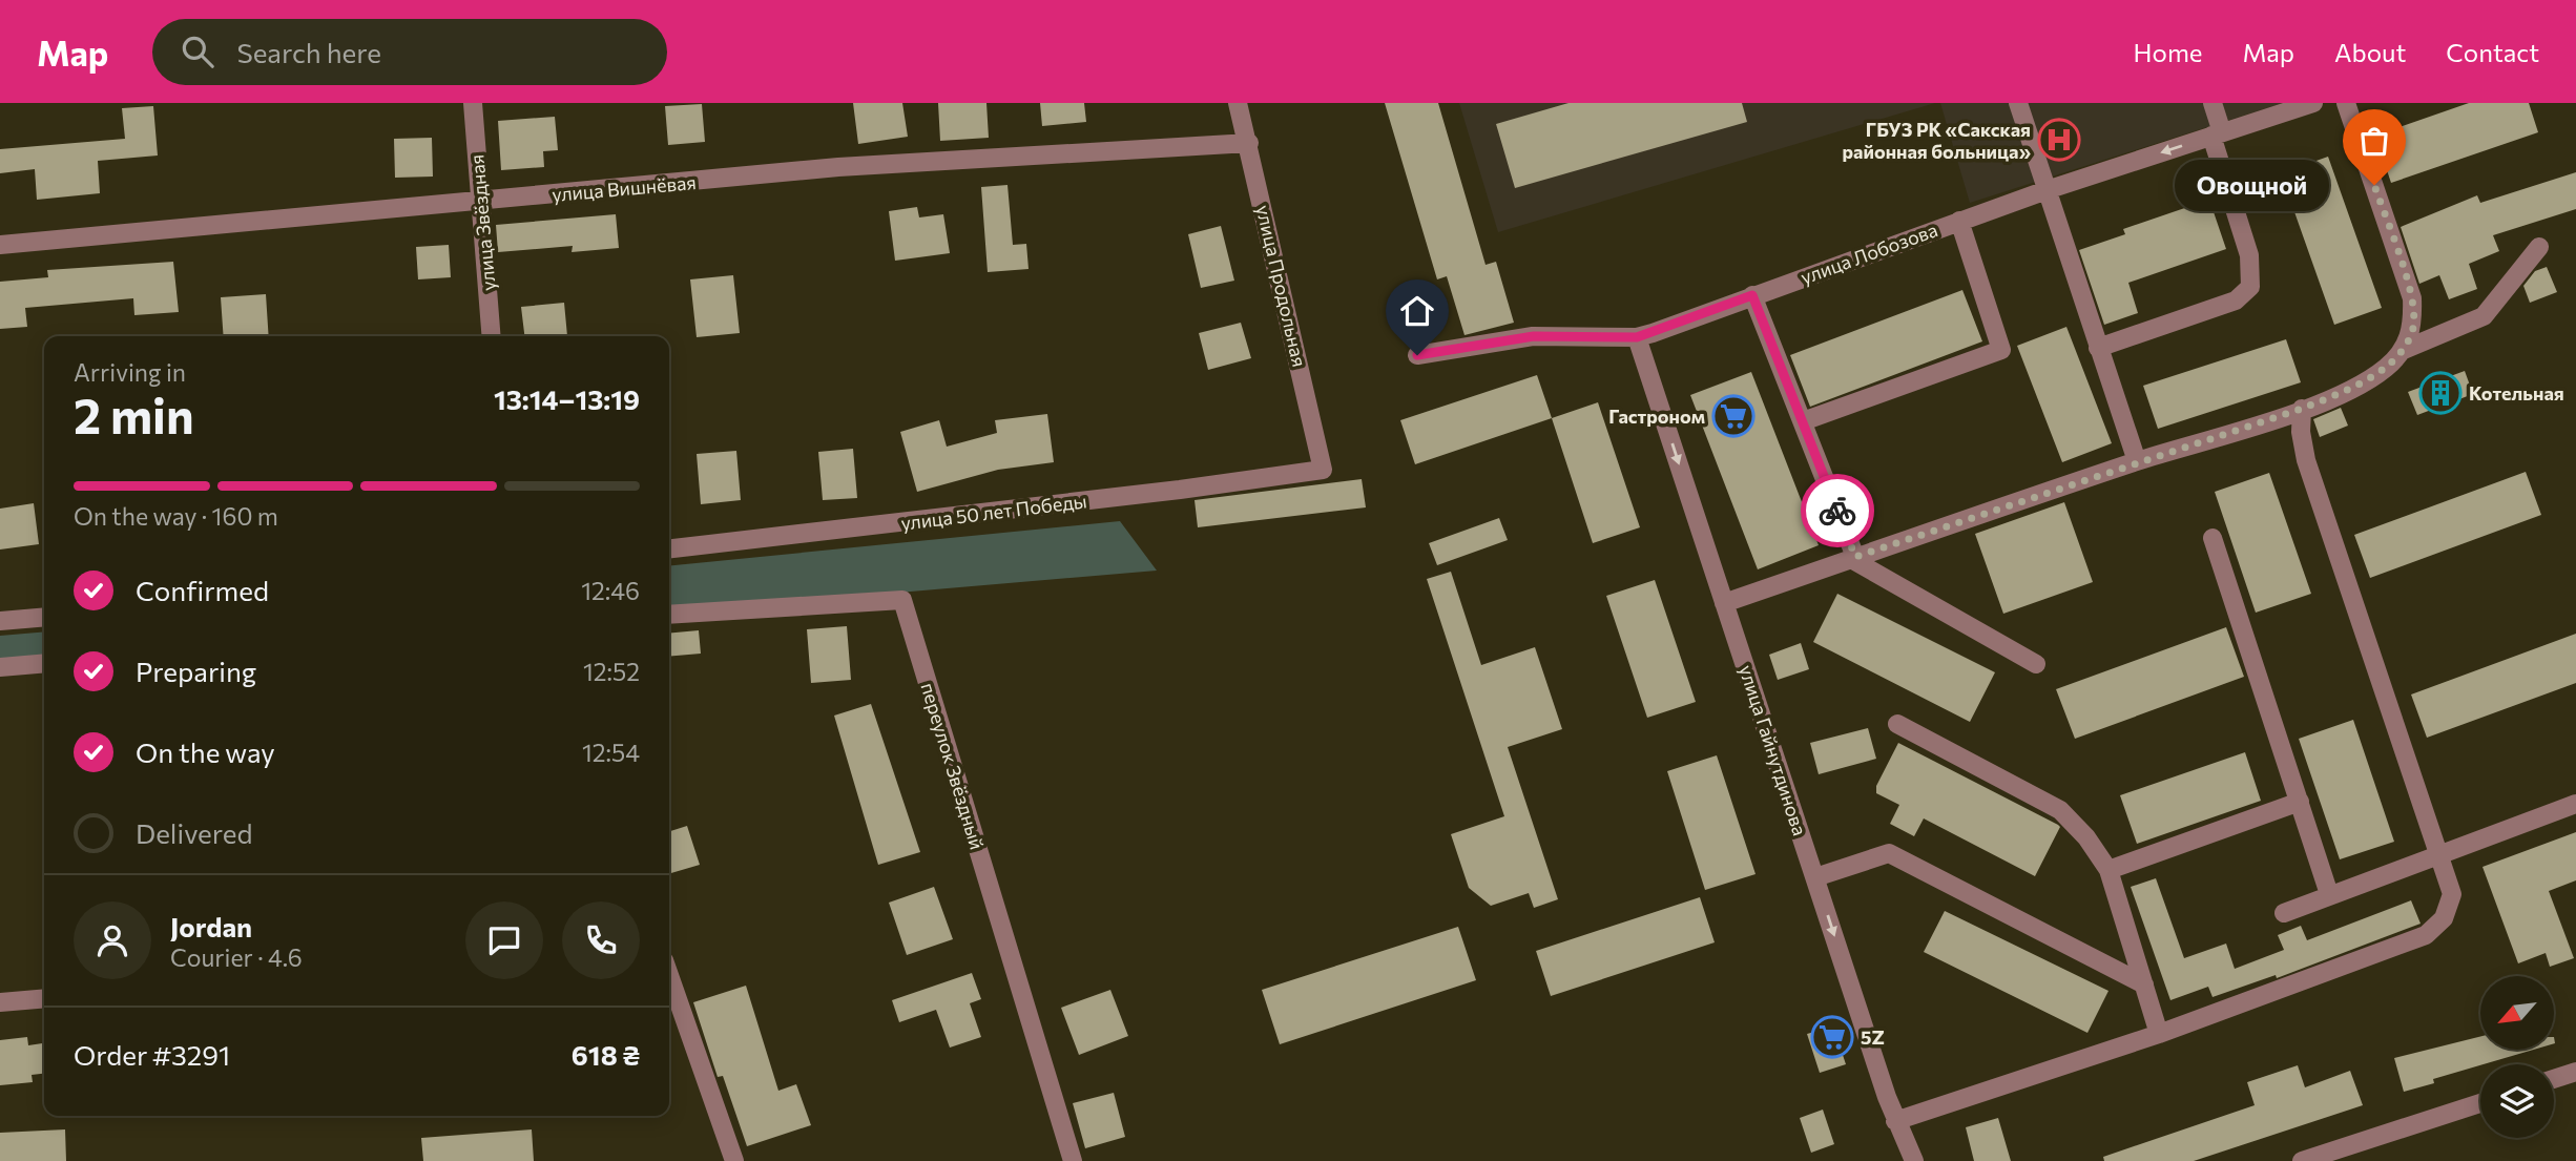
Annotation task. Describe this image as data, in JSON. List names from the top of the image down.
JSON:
{
  "streets": {
    "street": [
      "улица Вишнёвая",
      "улица Звёздная",
      "улица Лобозова",
      "улица Продольная",
      "улица 50 лет Победы",
      "улица Гайнутдинова",
      "переулок Звёздный"
    ]
  },
  "crossings": [
    ["улица Вишнёвая", "улица Звёздная"],
    ["улица Вишнёвая", "улица Продольная"],
    ["улица Лобозова", "улица Гайнутдинова"],
    ["улица Продольная", "улица 50 лет Победы"]
  ],
  "places": {
    "hospital": ["ГБУЗ РК «Сакская районная больница»"],
    "other": ["Овощной"],
    "building": ["Котельная"],
    "supermarket": ["Гастроном", "5Z"]
  },
  "north": "bottom left",
  "page": {
    "header": "Map",
    "search": "Search here",
    "nav": [
      "Home",
      "Map",
      "About",
      "Contact"
    ],
    "bubble": "Овощной",
    "heading": ["2 min", "Arriving in", "13:14–13:19"],
    "panel": [
      "Jordan",
      "Courier · 4.6",
      "Order #3291",
      "618 ₴"
    ],
    "bar": "On the way · 160 m",
    "list": [
      ["Confirmed", "12:46"],
      ["Preparing", "12:52"],
      ["On the way", "12:54"],
      "Delivered"
    ]
  }
}
